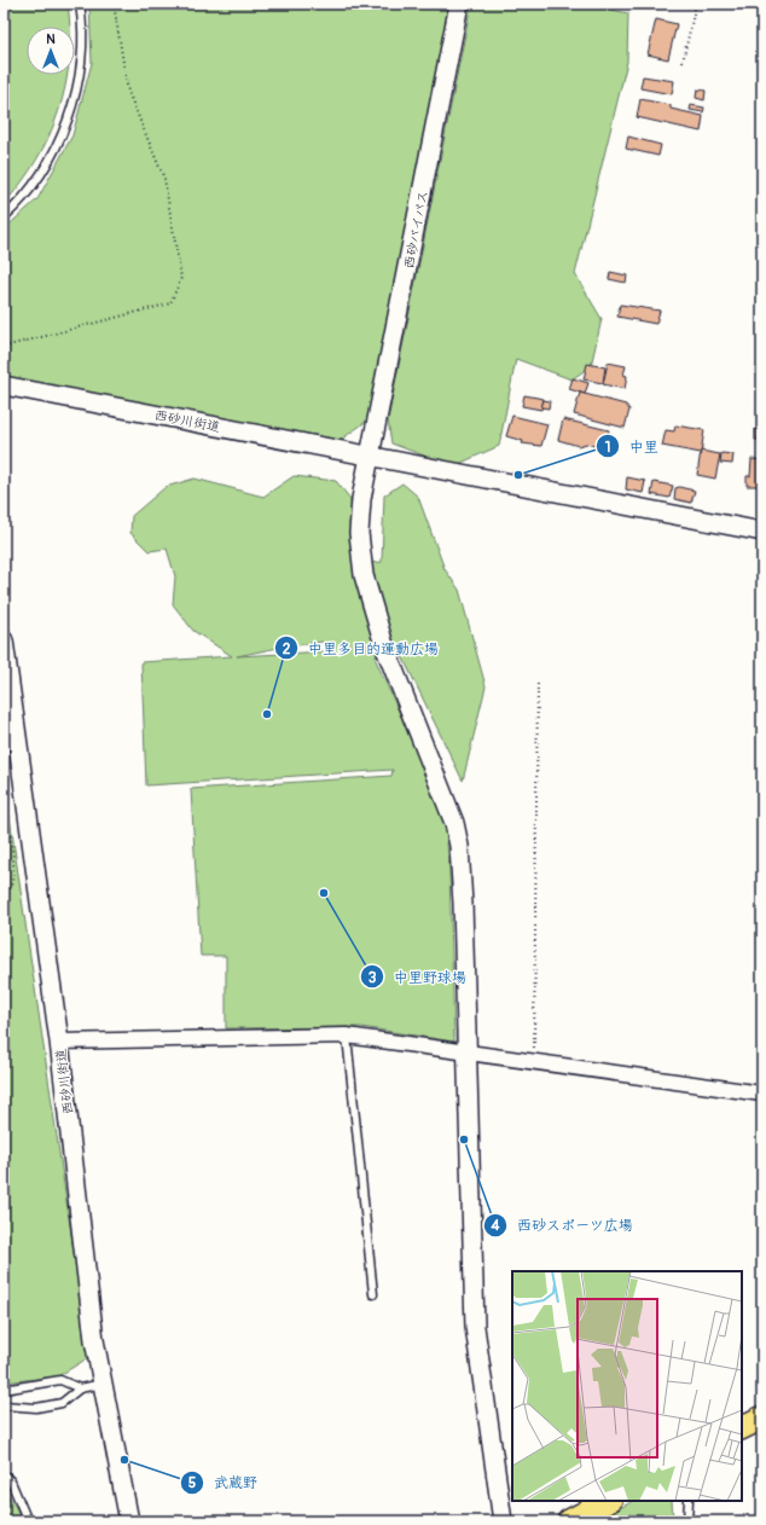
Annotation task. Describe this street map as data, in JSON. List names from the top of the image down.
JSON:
{
  "streets": {
    "street": ["西砂バイパス", "西砂川街道"]
  },
  "crossings": [
    ["西砂バイパス", "西砂川街道"]
  ],
  "places": [
    "中里",
    "中里多目的運動広場",
    "中里野球場",
    "西砂スポーツ広場",
    "武蔵野"
  ],
  "north": "top"
}
